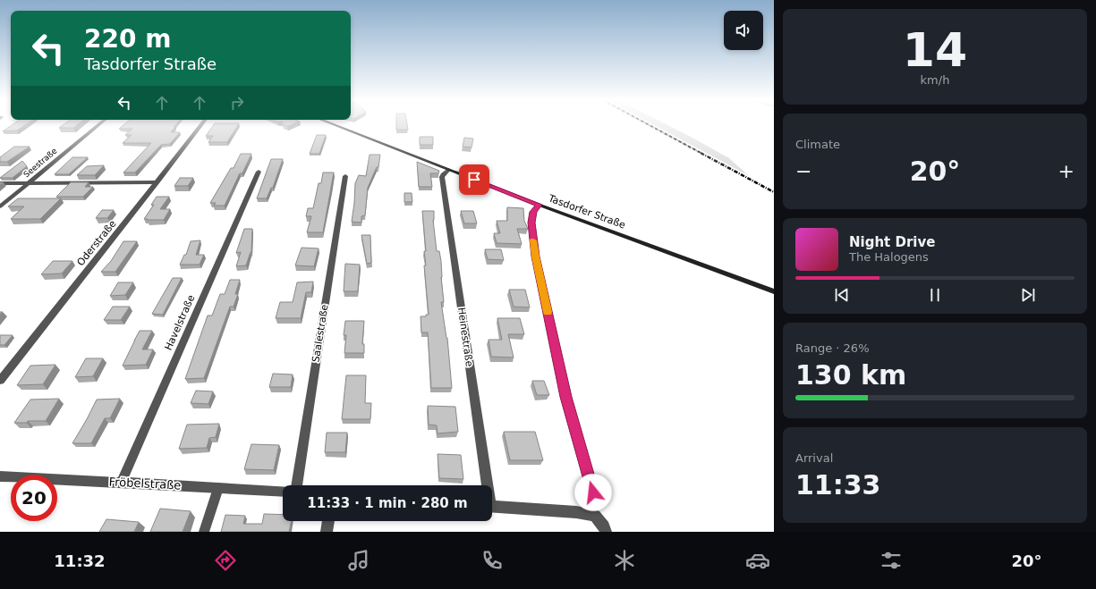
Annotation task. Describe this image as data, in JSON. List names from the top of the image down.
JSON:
{
  "streets": {
    "main road": ["Tasdorfer Straße"],
    "street": [
      "Seestraße",
      "Oderstraße",
      "Havelstraße",
      "Saalestraße",
      "Heinestraße",
      "Fröbelstraße"
    ]
  },
  "crossings": [
    ["Tasdorfer Straße", "Heinestraße"],
    ["Havelstraße", "Fröbelstraße"]
  ],
  "page": {
    "tile": [
      ["14", "km/h"],
      "Climate",
      ["Range · 26%", "130 km"],
      ["Arrival", "11:33"]
    ],
    "turn": ["220 m", "Tasdorfer Straße"],
    "heat": ["−", "20°", "+"],
    "song": ["Night Drive", "The Halogens"],
    "limit": "20",
    "trip": "11:33 · 1 min · 280 m",
    "tabs": ["11:32", "20°"]
  }
}
